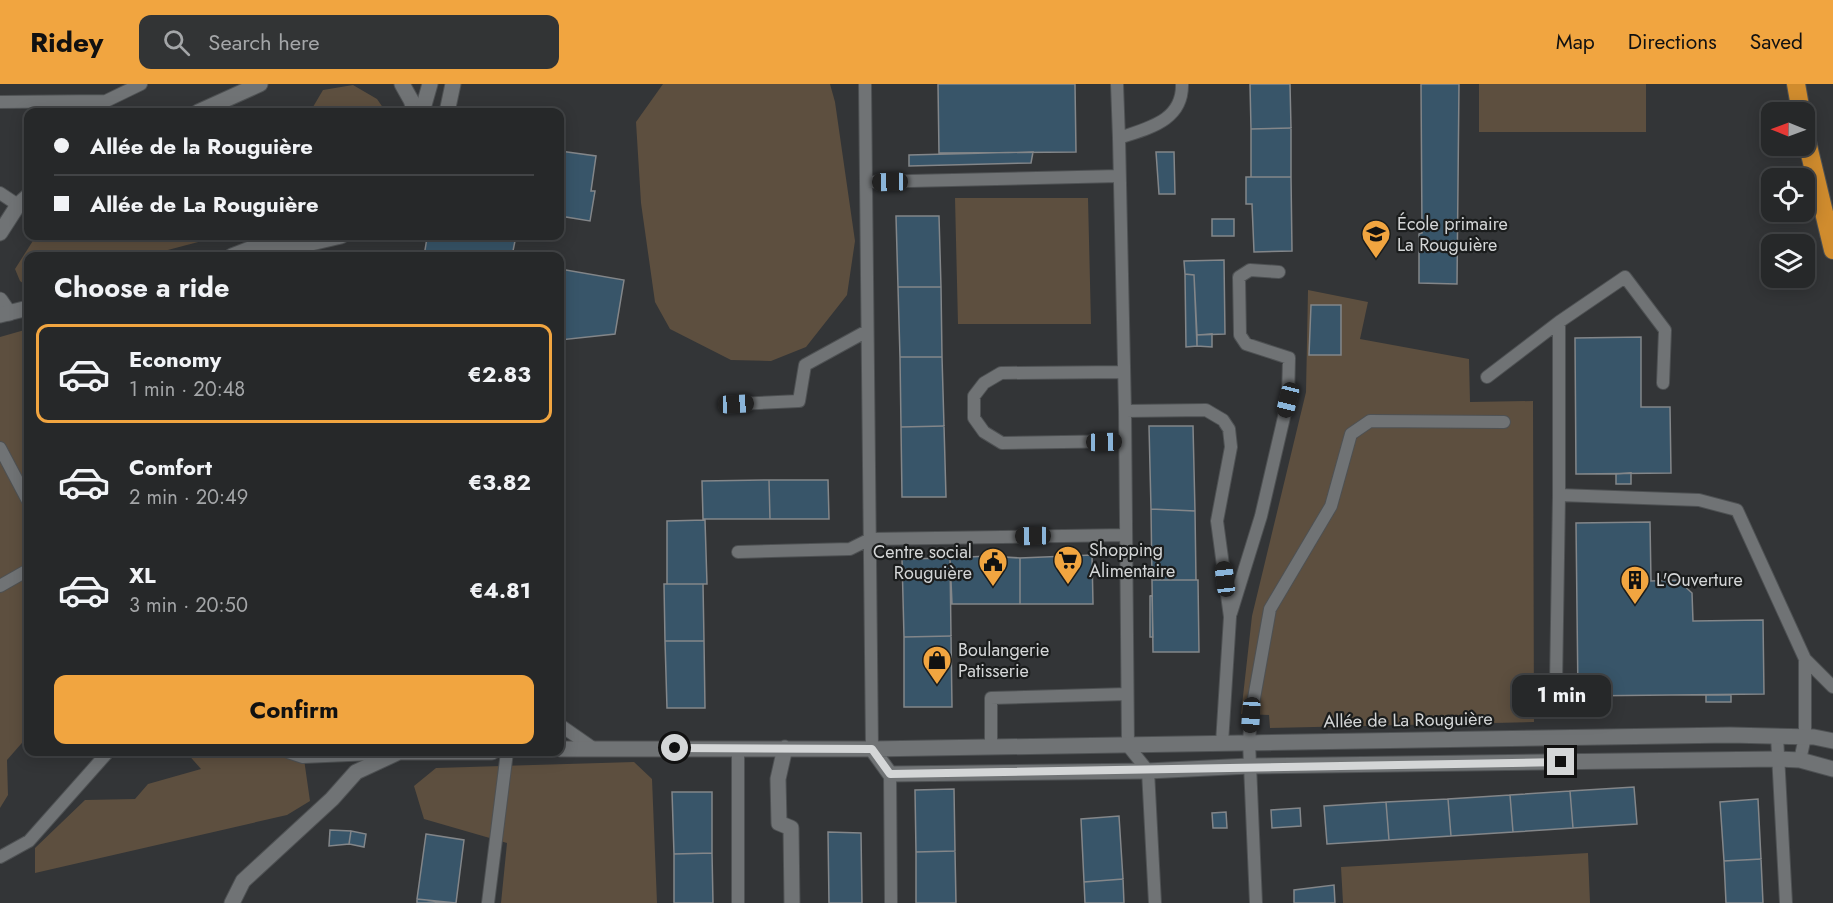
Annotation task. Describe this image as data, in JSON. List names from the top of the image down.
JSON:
{
  "streets": {
    "street": ["Allée de La Rouguière"]
  },
  "places": {
    "school or university": ["École primaire La Rouguière"],
    "supermarket": ["Shopping Alimentaire"],
    "public building": ["Centre social Rouguière"],
    "building": ["L'Ouverture"],
    "shop": ["Boulangerie Patisserie"]
  },
  "north": "left",
  "page": {
    "header": "Ridey",
    "search": "Search here",
    "nav": ["Map", "Directions", "Saved"],
    "banner": ["Allée de la Rouguière", "Allée de La Rouguière"],
    "heading": "Choose a ride",
    "list": [
      {
        "name": "Economy",
        "note": "1 min · 20:48",
        "value": "€2.83"
      },
      {
        "name": "Comfort",
        "note": "2 min · 20:49",
        "value": "€3.82"
      },
      {
        "name": "XL",
        "note": "3 min · 20:50",
        "value": "€4.81"
      }
    ],
    "buttons": "Confirm",
    "bubble": "1 min"
  }
}
